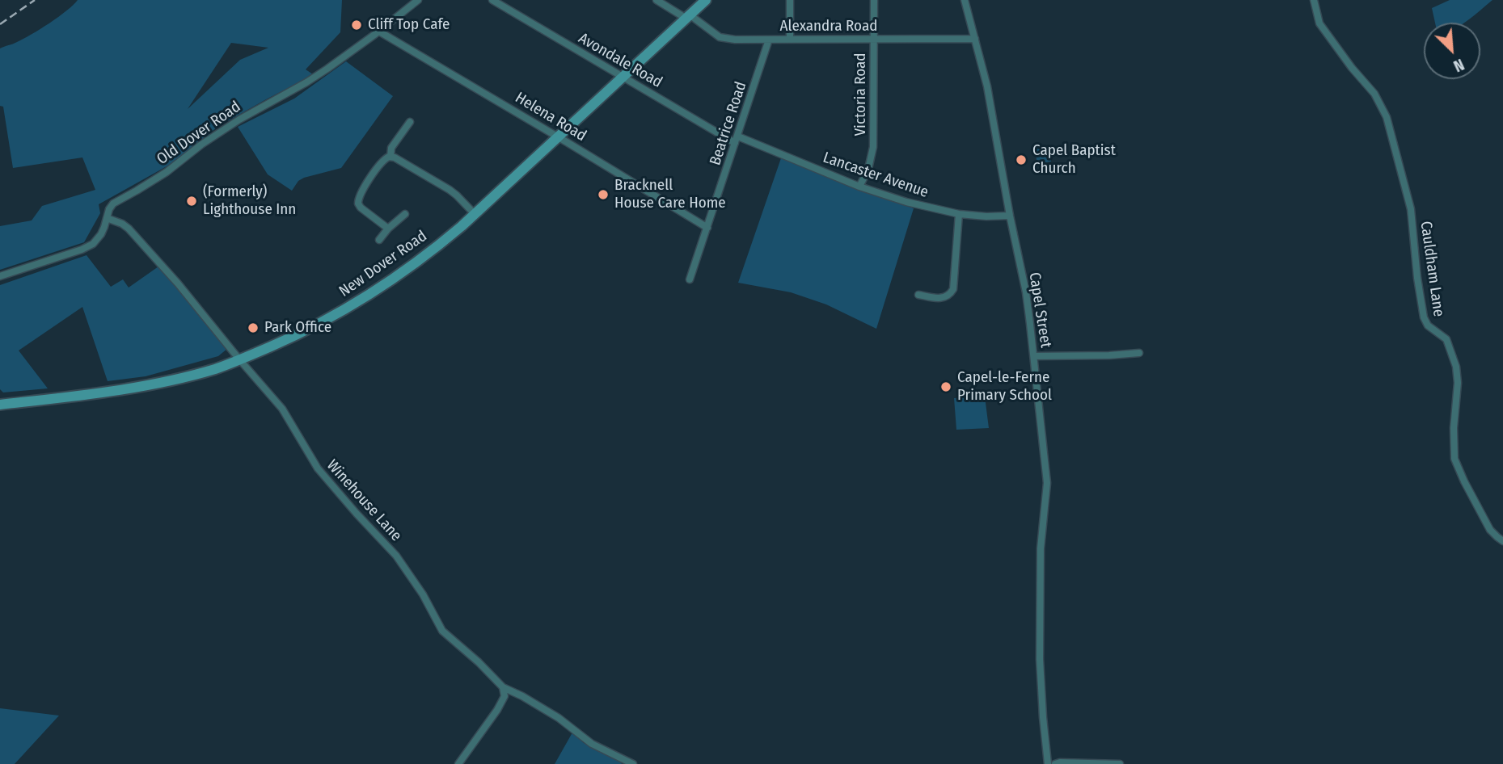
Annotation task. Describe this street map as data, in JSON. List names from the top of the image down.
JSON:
{
  "streets": {
    "main road": ["New Dover Road"],
    "street": [
      "Alexandra Road",
      "Avondale Road",
      "Victoria Road",
      "Helena Road",
      "Beatrice Road",
      "Old Dover Road",
      "Lancaster Avenue",
      "Cauldham Lane",
      "Capel Street",
      "Winehouse Lane"
    ]
  },
  "crossings": [
    ["Alexandra Road", "Victoria Road"],
    ["Alexandra Road", "Beatrice Road"],
    ["Alexandra Road", "New Dover Road"],
    ["Alexandra Road", "Capel Street"],
    ["Avondale Road", "Beatrice Road"],
    ["Avondale Road", "Lancaster Avenue"],
    ["Avondale Road", "New Dover Road"],
    ["Victoria Road", "Lancaster Avenue"],
    ["Helena Road", "Beatrice Road"],
    ["Helena Road", "Old Dover Road"],
    ["Helena Road", "New Dover Road"],
    ["Beatrice Road", "Lancaster Avenue"],
    ["Old Dover Road", "Winehouse Lane"],
    ["Lancaster Avenue", "Capel Street"],
    ["New Dover Road", "Winehouse Lane"]
  ],
  "places": [
    "Cliff Top Cafe",
    "Capel Baptist Church",
    "Bracknell House Care Home",
    "(Formerly) Lighthouse Inn",
    "Park Office",
    "Capel-le-Ferne Primary School"
  ],
  "north": "bottom right"
}
